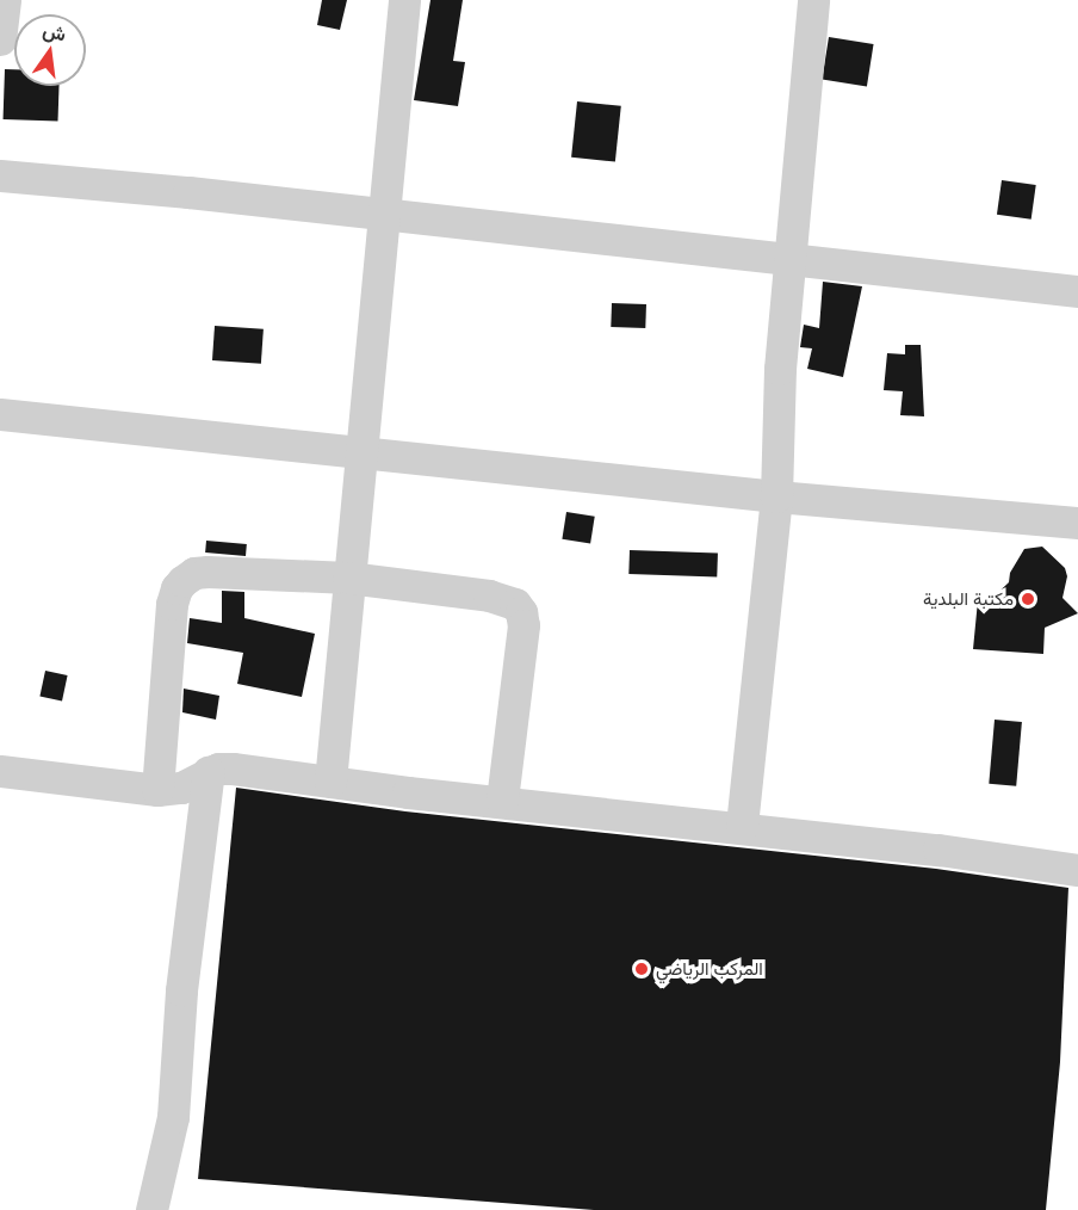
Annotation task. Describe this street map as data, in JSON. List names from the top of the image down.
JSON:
{
  "places": ["مكتبة البلدية", "المركب الرياضي"],
  "north": "top"
}
